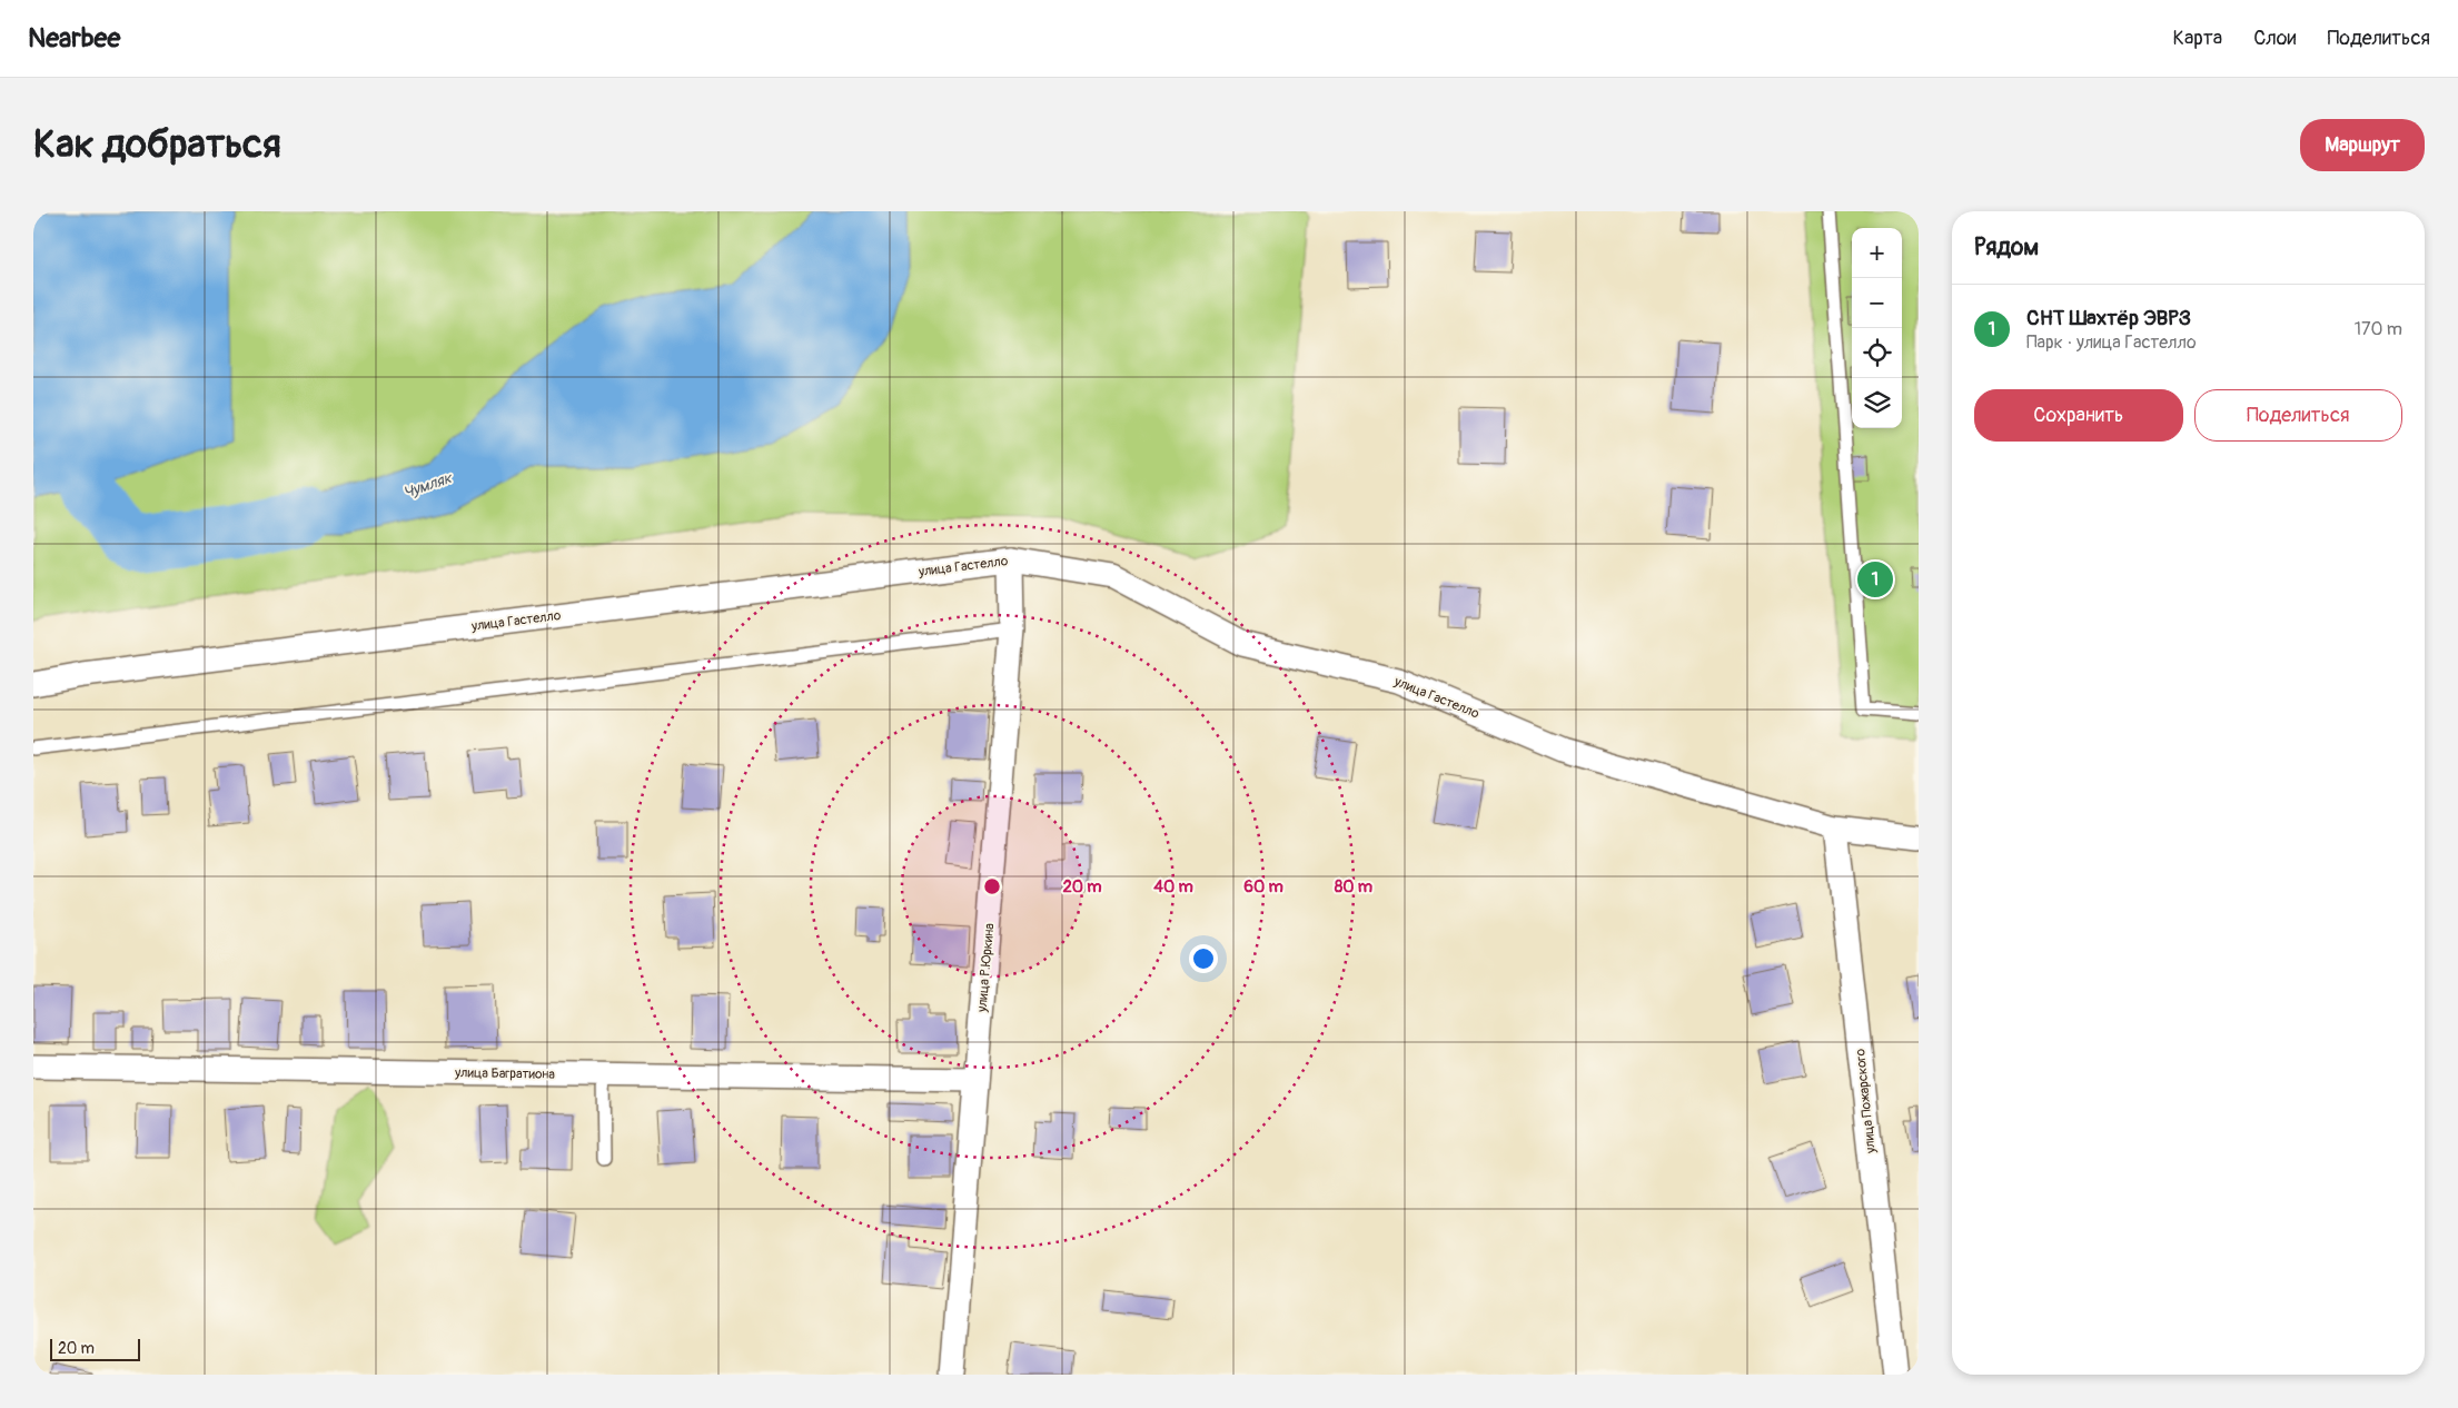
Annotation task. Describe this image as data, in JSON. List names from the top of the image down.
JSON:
{
  "streets": {
    "street": [
      "улица Гастелло",
      "улица Р.Юркина",
      "улица Багратиона",
      "улица Пожарского"
    ]
  },
  "crossings": [
    ["улица Гастелло", "улица Р.Юркина"],
    ["улица Гастелло", "улица Пожарского"],
    ["улица Р.Юркина", "улица Багратиона"]
  ],
  "water": ["Чумляк"],
  "scale_bar": "20 m",
  "page": {
    "header": "Nearbee",
    "nav": ["Карта", "Слои", "Поделиться"],
    "buttons": [
      "Маршрут",
      ["Сохранить", "Поделиться"]
    ],
    "title": "Как добраться",
    "heading": "Рядом",
    "map_buttons": ["+", "−"],
    "list": [
      {
        "mark": "1",
        "name": "СНТ Шахтёр ЭВРЗ",
        "note": "Парк · улица Гастелло",
        "value": "170 m"
      }
    ],
    "pins": "1",
    "scale": "20 m"
  },
  "rings": [
    "20 m",
    "40 m",
    "60 m",
    "80 m"
  ]
}
